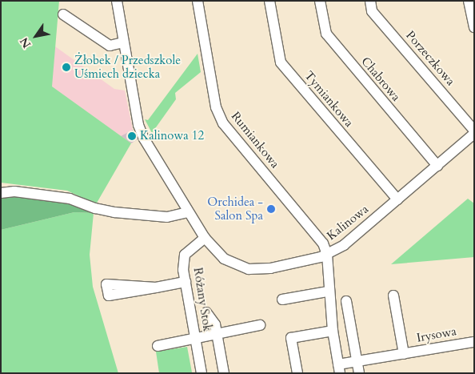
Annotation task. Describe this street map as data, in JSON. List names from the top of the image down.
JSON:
{
  "streets": {
    "street": [
      "Porzeczkowa",
      "Chabrowa",
      "Tymiankowa",
      "Rumiankowa",
      "Kalinowa",
      "Różany Stok",
      "Irysowa"
    ]
  },
  "crossings": [
    ["Porzeczkowa", "Kalinowa"],
    ["Chabrowa", "Kalinowa"],
    ["Tymiankowa", "Kalinowa"],
    ["Rumiankowa", "Kalinowa"],
    ["Kalinowa", "Różany Stok"]
  ],
  "places": ["Żłobek / Przedszkole Uśmiech dziecka", "Kalinowa 12", "Orchidea - Salon Spa"],
  "north": "bottom left"
}
